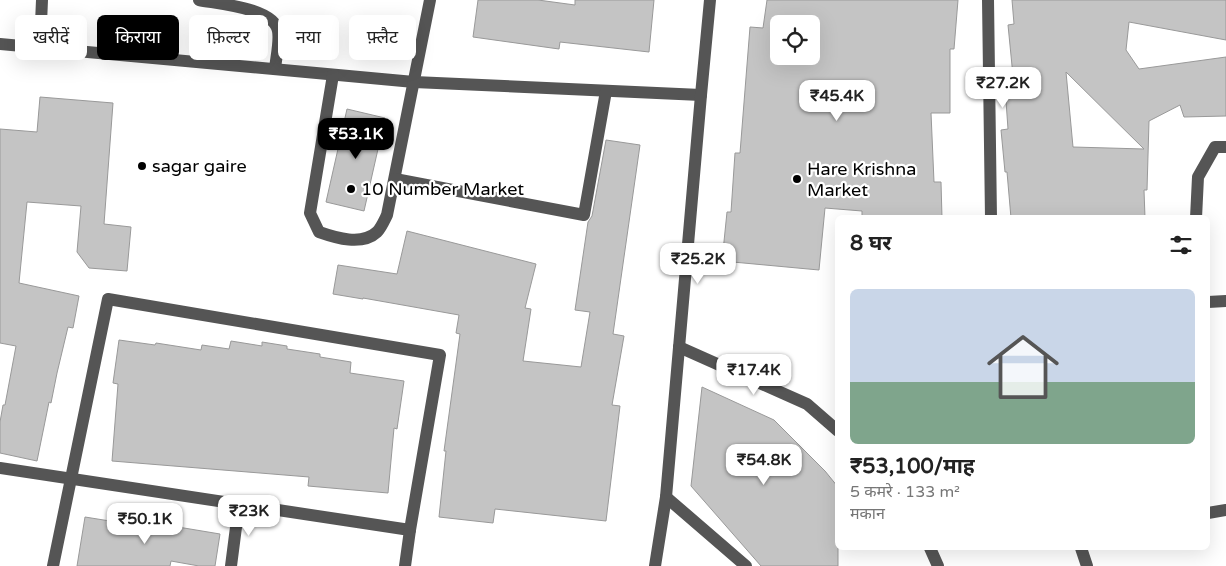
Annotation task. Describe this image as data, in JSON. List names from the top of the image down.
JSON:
{
  "places": ["sagar gaire", "Hare Krishna Market", "10 Number Market"],
  "page": {
    "chip": [
      "खरीदें",
      "किराया",
      "फ़िल्टर",
      "नया",
      "फ़्लैट"
    ],
    "price": [
      "₹27.2K",
      "₹45.4K",
      "₹53.1K",
      "₹25.2K",
      "₹17.4K",
      "₹54.8K",
      "₹23K",
      "₹50.1K"
    ],
    "heading": "8 घर",
    "list": [
      {
        "name": "₹53,100/माह",
        "note": "5 कमरे · 133 m² · मकान"
      }
    ]
  }
}
